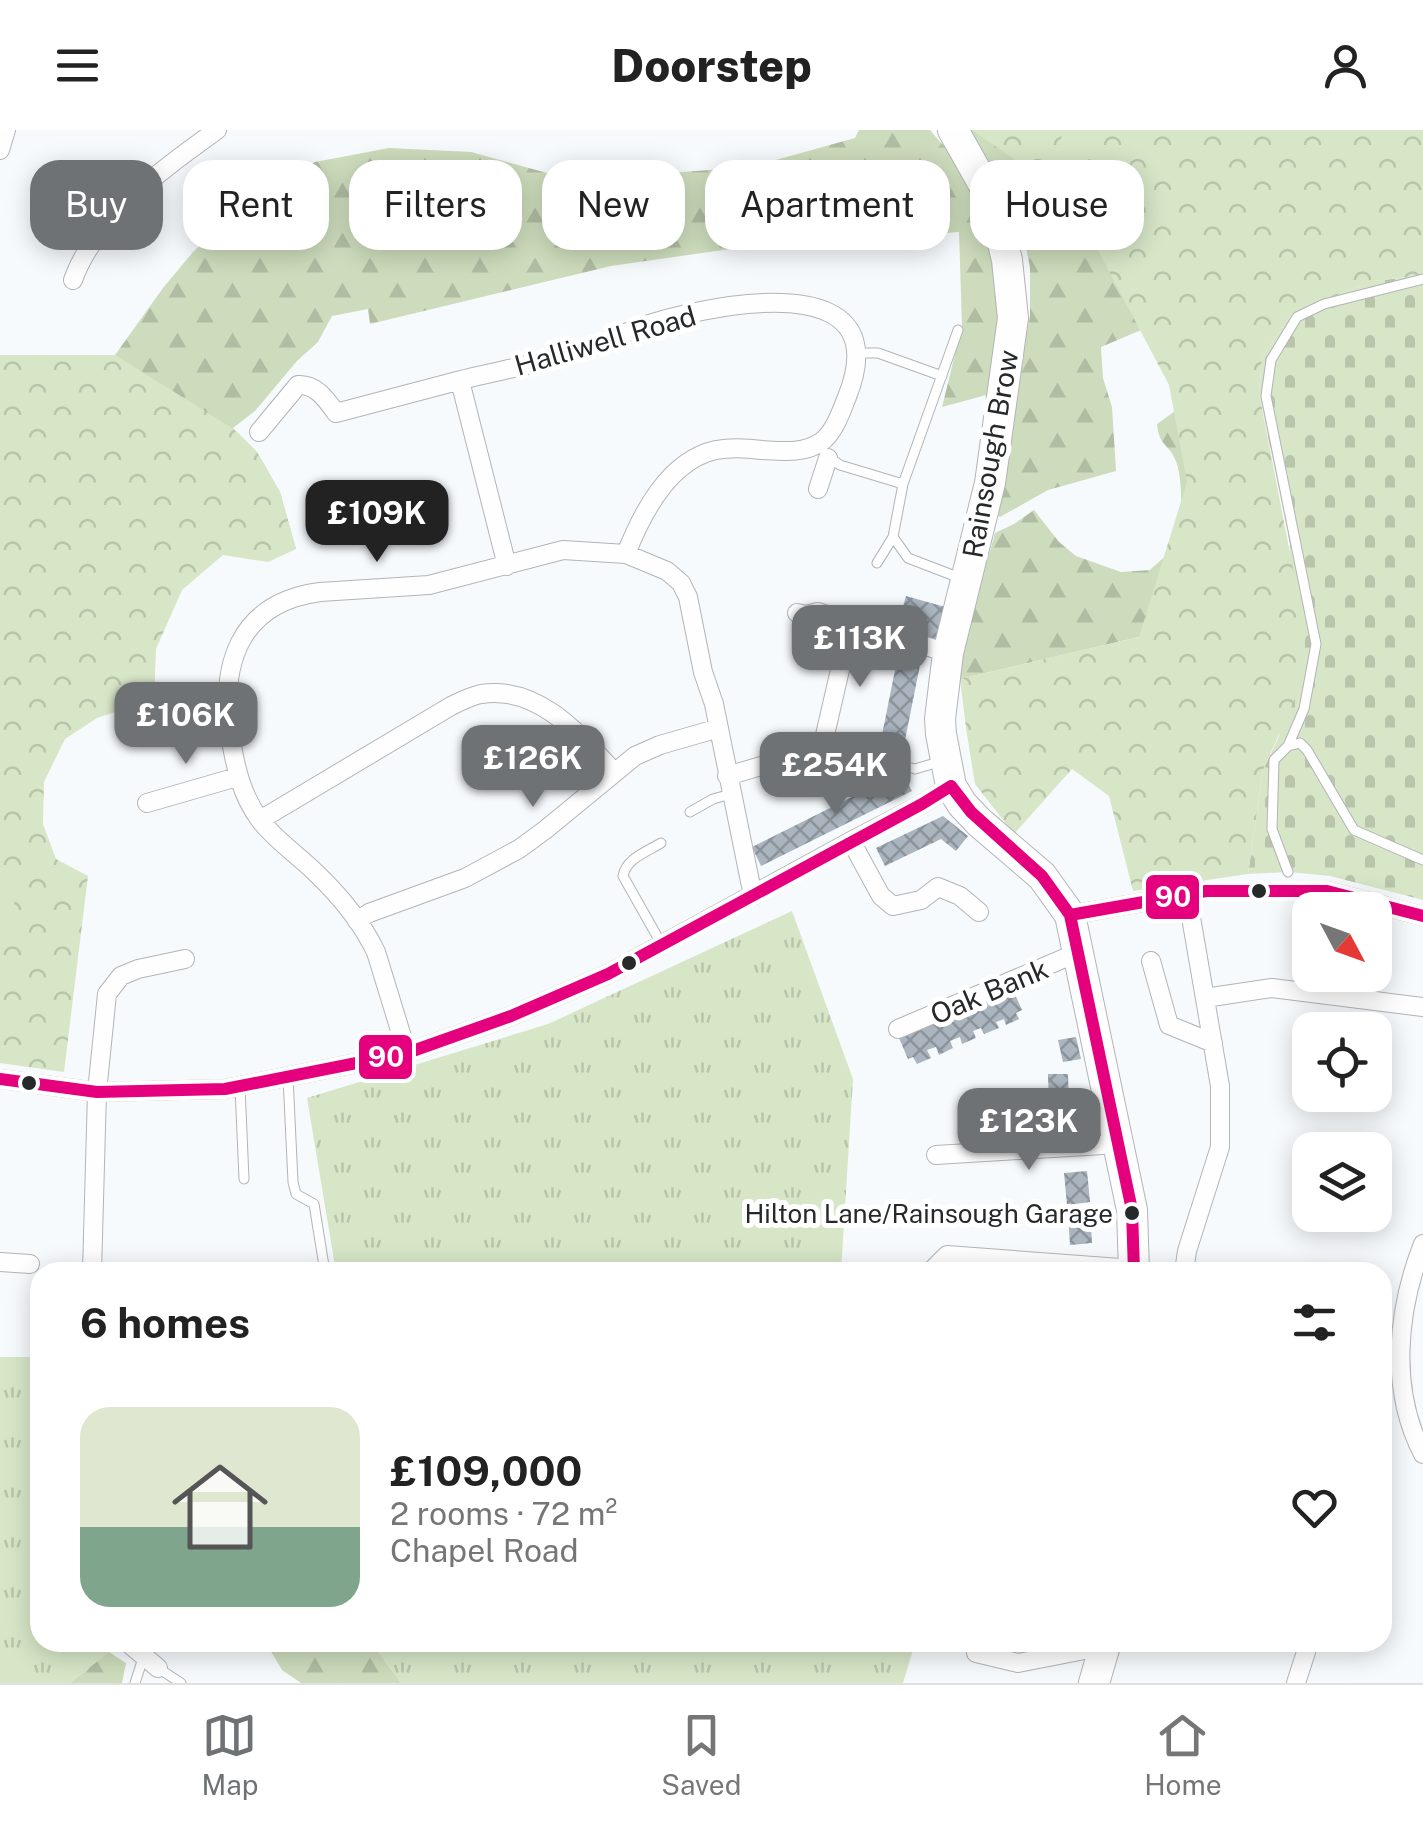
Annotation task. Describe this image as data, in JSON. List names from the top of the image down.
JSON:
{
  "streets": {
    "main road": ["Rainsough Brow"],
    "street": ["Halliwell Road", "Oak Bank"]
  },
  "places": ["Hilton Lane/Rainsough Garage"],
  "lines": ["transit line 90"],
  "north": "bottom right",
  "page": {
    "header": "Doorstep",
    "chip": [
      "Buy",
      "Rent",
      "Filters",
      "New",
      "Apartment",
      "House"
    ],
    "price": [
      "£109K",
      "£113K",
      "£106K",
      "£126K",
      "£254K",
      "£123K"
    ],
    "heading": "6 homes",
    "list": [
      {
        "name": "£109,000",
        "note": "2 rooms · 72 m² · Chapel Road"
      }
    ],
    "tabs": ["Map", "Saved", "Home"]
  }
}
